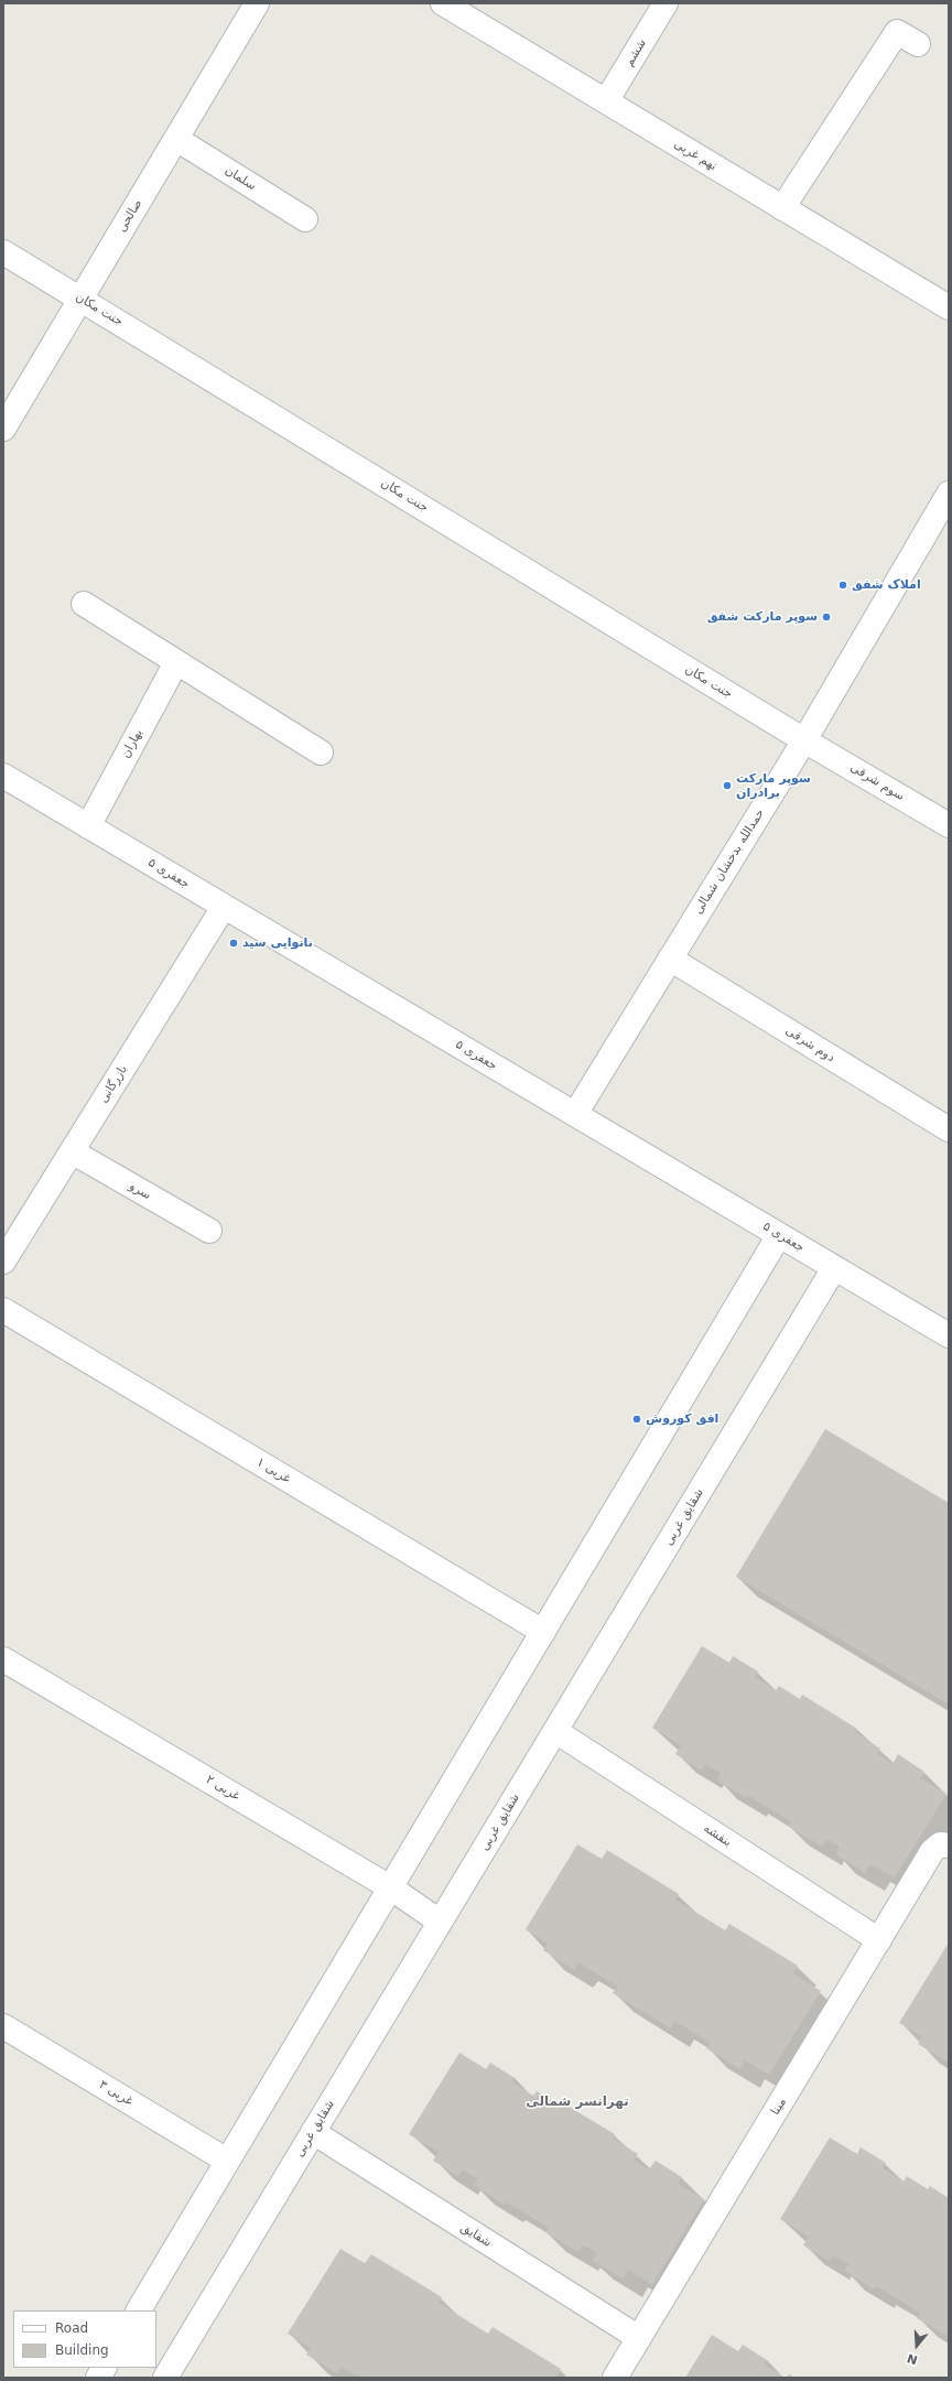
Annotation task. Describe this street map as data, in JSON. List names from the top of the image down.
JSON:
{
  "streets": {
    "street": [
      "ششم",
      "نهم غربی",
      "سلمان",
      "صالحی",
      "جنت مکان",
      "بهاران",
      "سوم شرقی",
      "حمدالله بدخشان شمالی",
      "جعفری ۵",
      "دوم شرقی",
      "بازرگانی",
      "سرو",
      "۱ غربی",
      "شقایق غربی",
      "۲ غربی",
      "بنفشه",
      "۳ غربی",
      "مینا",
      "شقایق"
    ]
  },
  "crossings": [
    ["ششم", "نهم غربی"],
    ["سلمان", "صالحی"],
    ["صالحی", "جنت مکان"],
    ["جنت مکان", "سوم شرقی"],
    ["جنت مکان", "حمدالله بدخشان شمالی"],
    ["بهاران", "جعفری ۵"],
    ["سوم شرقی", "حمدالله بدخشان شمالی"],
    ["حمدالله بدخشان شمالی", "جعفری ۵"],
    ["حمدالله بدخشان شمالی", "دوم شرقی"],
    ["جعفری ۵", "بازرگانی"],
    ["جعفری ۵", "شقایق غربی"],
    ["بازرگانی", "سرو"],
    ["شقایق غربی", "۲ غربی"],
    ["شقایق غربی", "بنفشه"],
    ["شقایق غربی", "شقایق"],
    ["بنفشه", "مینا"],
    ["مینا", "شقایق"]
  ],
  "districts": ["تهرانسر شمالی"],
  "places": [
    "املاک شفق",
    "سوپر مارکت شفق",
    "سوپر مارکت برادران",
    "نانوایی سید",
    "افق کوروش"
  ],
  "legend": ["Road", "Building"],
  "north": "bottom"
}
